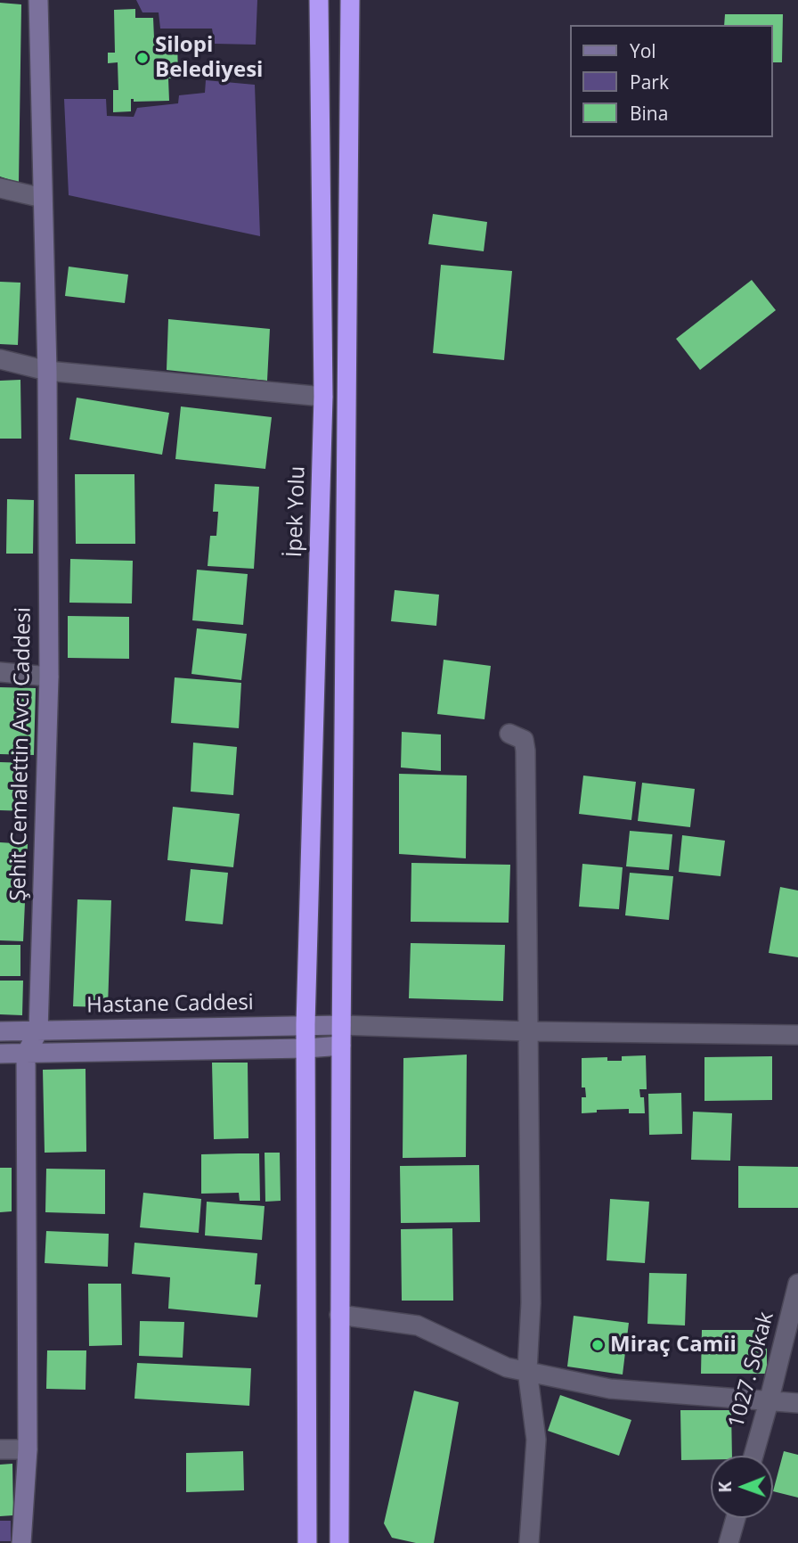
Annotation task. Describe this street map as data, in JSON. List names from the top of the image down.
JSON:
{
  "streets": {
    "highway": ["İpek Yolu"],
    "street": ["Şehit Cemalettin Avcı Caddesi", "Hastane Caddesi", "1027. Sokak"]
  },
  "crossings": [
    ["İpek Yolu", "Hastane Caddesi"],
    ["Şehit Cemalettin Avcı Caddesi", "Hastane Caddesi"]
  ],
  "places": ["Silopi Belediyesi", "Miraç Camii"],
  "legend": ["Yol", "Park", "Bina"],
  "north": "left"
}
